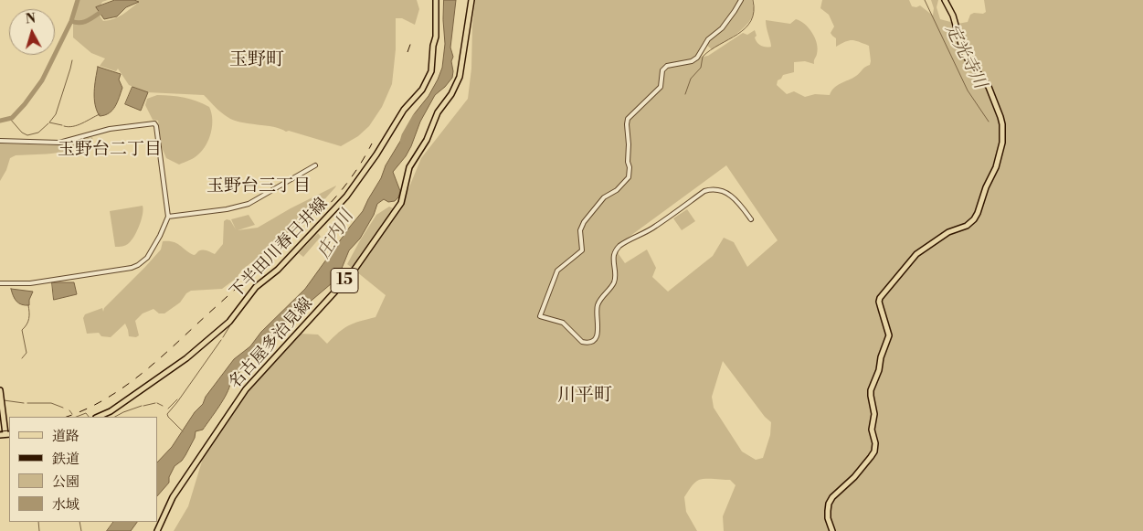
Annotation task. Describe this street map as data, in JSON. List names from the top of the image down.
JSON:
{
  "streets": {
    "main road": ["下半田川春日井線", "15", "名古屋多治見線"]
  },
  "districts": [
    "玉野町",
    "玉野台二丁目",
    "玉野台三丁目",
    "川平町"
  ],
  "water": ["定光寺川", "庄内川"],
  "legend": [
    "道路",
    "鉄道",
    "公園",
    "水域"
  ],
  "north": "top"
}
